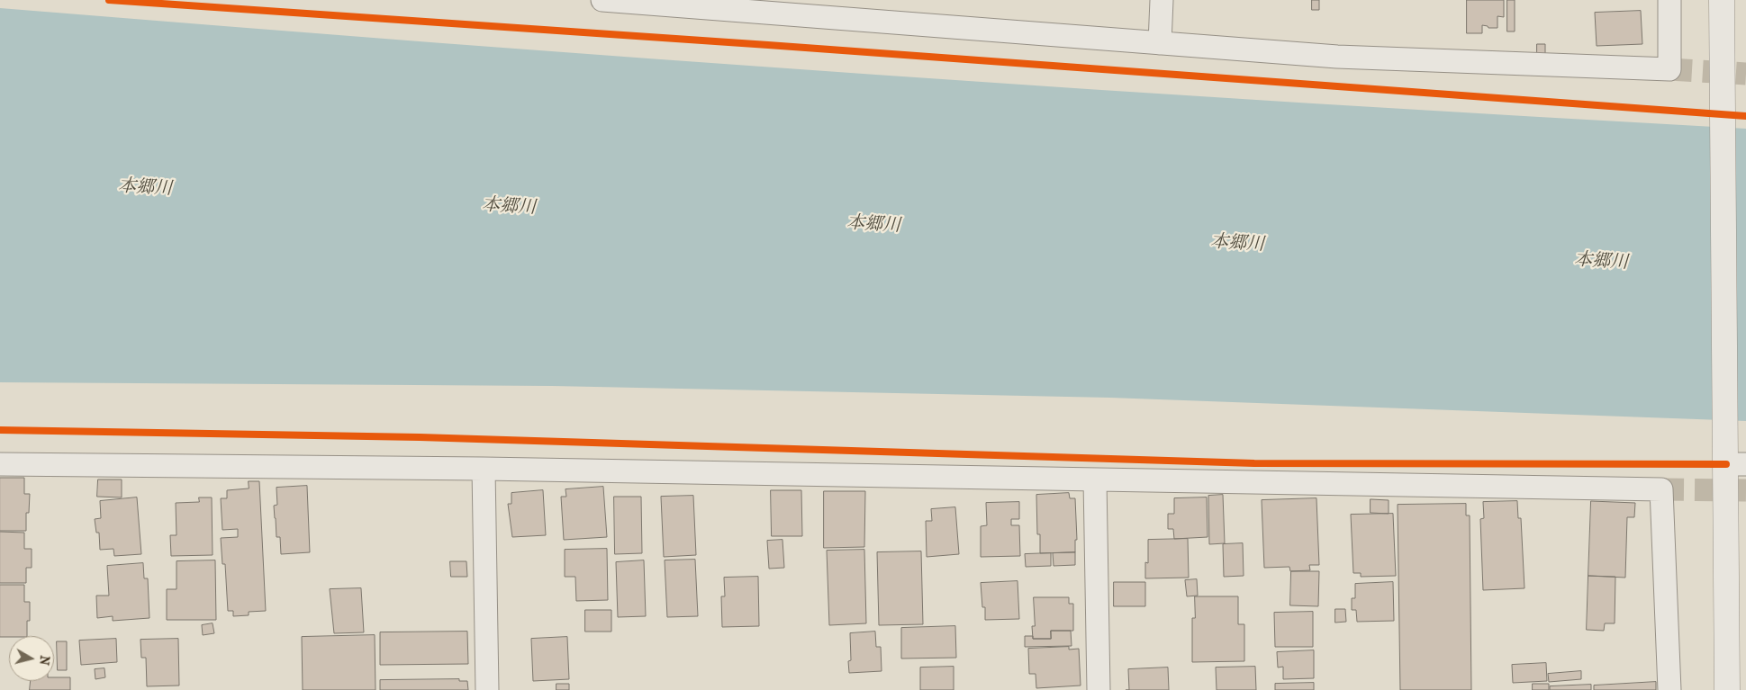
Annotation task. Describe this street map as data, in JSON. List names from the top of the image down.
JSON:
{
  "water": ["本郷川"],
  "north": "right"
}
